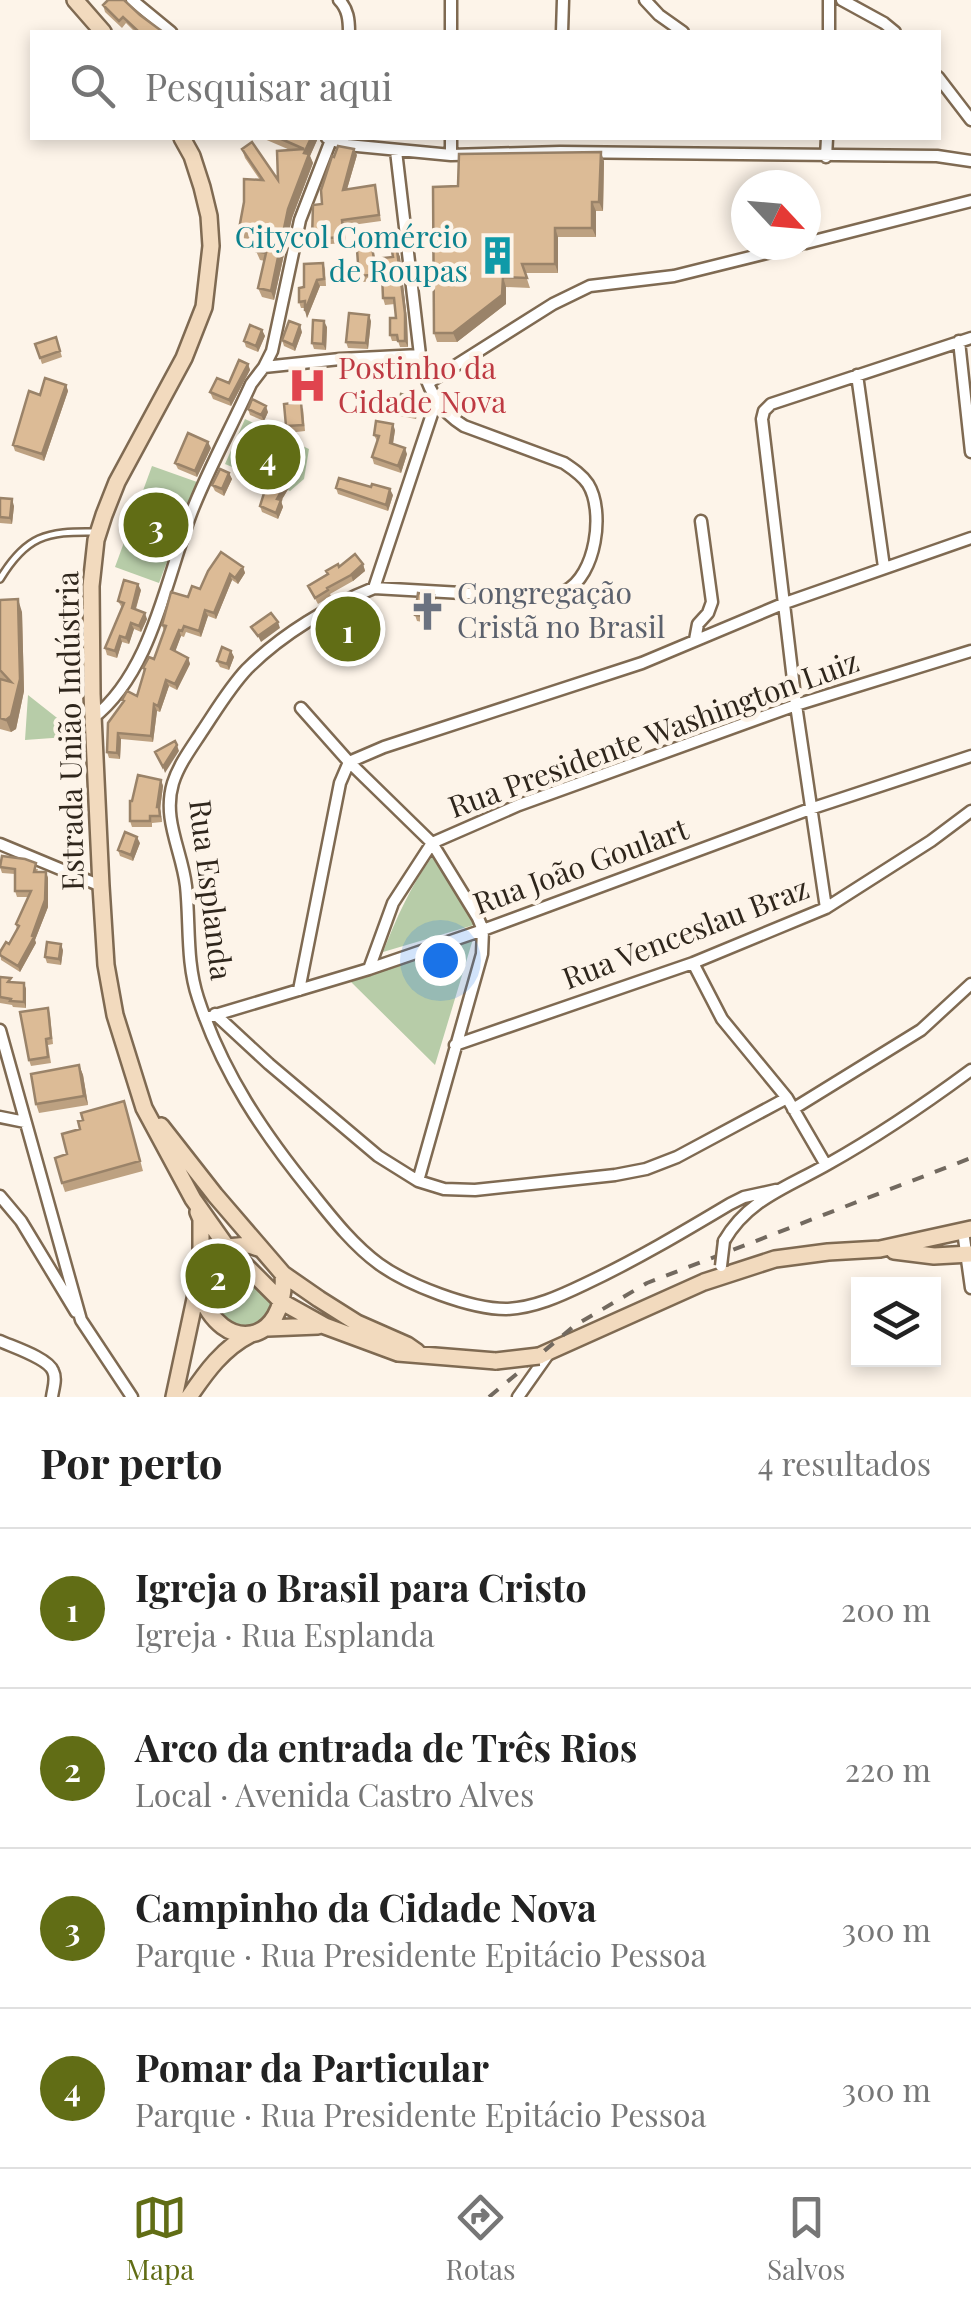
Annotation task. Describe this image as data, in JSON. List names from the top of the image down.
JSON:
{
  "streets": {
    "main road": ["Estrada União Indústria"],
    "street": [
      "Rua Presidente Washington Luiz",
      "Rua João Goulart",
      "Rua Esplanda",
      "Rua Venceslau Braz"
    ]
  },
  "crossings": [
    ["Rua Presidente Washington Luiz", "Rua João Goulart"],
    ["Rua João Goulart", "Rua Esplanda"]
  ],
  "places": {
    "building": ["Citycol Comércio de Roupas"],
    "hospital": ["Postinho da Cidade Nova"],
    "church": ["Congregação Cristã no Brasil"]
  },
  "north": "bottom right",
  "page": {
    "search": "Pesquisar aqui",
    "pins": [
      "4",
      "3",
      "1",
      "2"
    ],
    "heading": ["Por perto", "4 resultados"],
    "list": [
      {
        "mark": "1",
        "name": "Igreja o Brasil para Cristo",
        "note": "Igreja · Rua Esplanda",
        "value": "200 m"
      },
      {
        "mark": "2",
        "name": "Arco da entrada de Três Rios",
        "note": "Local · Avenida Castro Alves",
        "value": "220 m"
      },
      {
        "mark": "3",
        "name": "Campinho da Cidade Nova",
        "note": "Parque · Rua Presidente Epitácio Pessoa",
        "value": "300 m"
      },
      {
        "mark": "4",
        "name": "Pomar da Particular",
        "note": "Parque · Rua Presidente Epitácio Pessoa",
        "value": "300 m"
      }
    ],
    "nav": ["Mapa", "Rotas", "Salvos"]
  }
}
